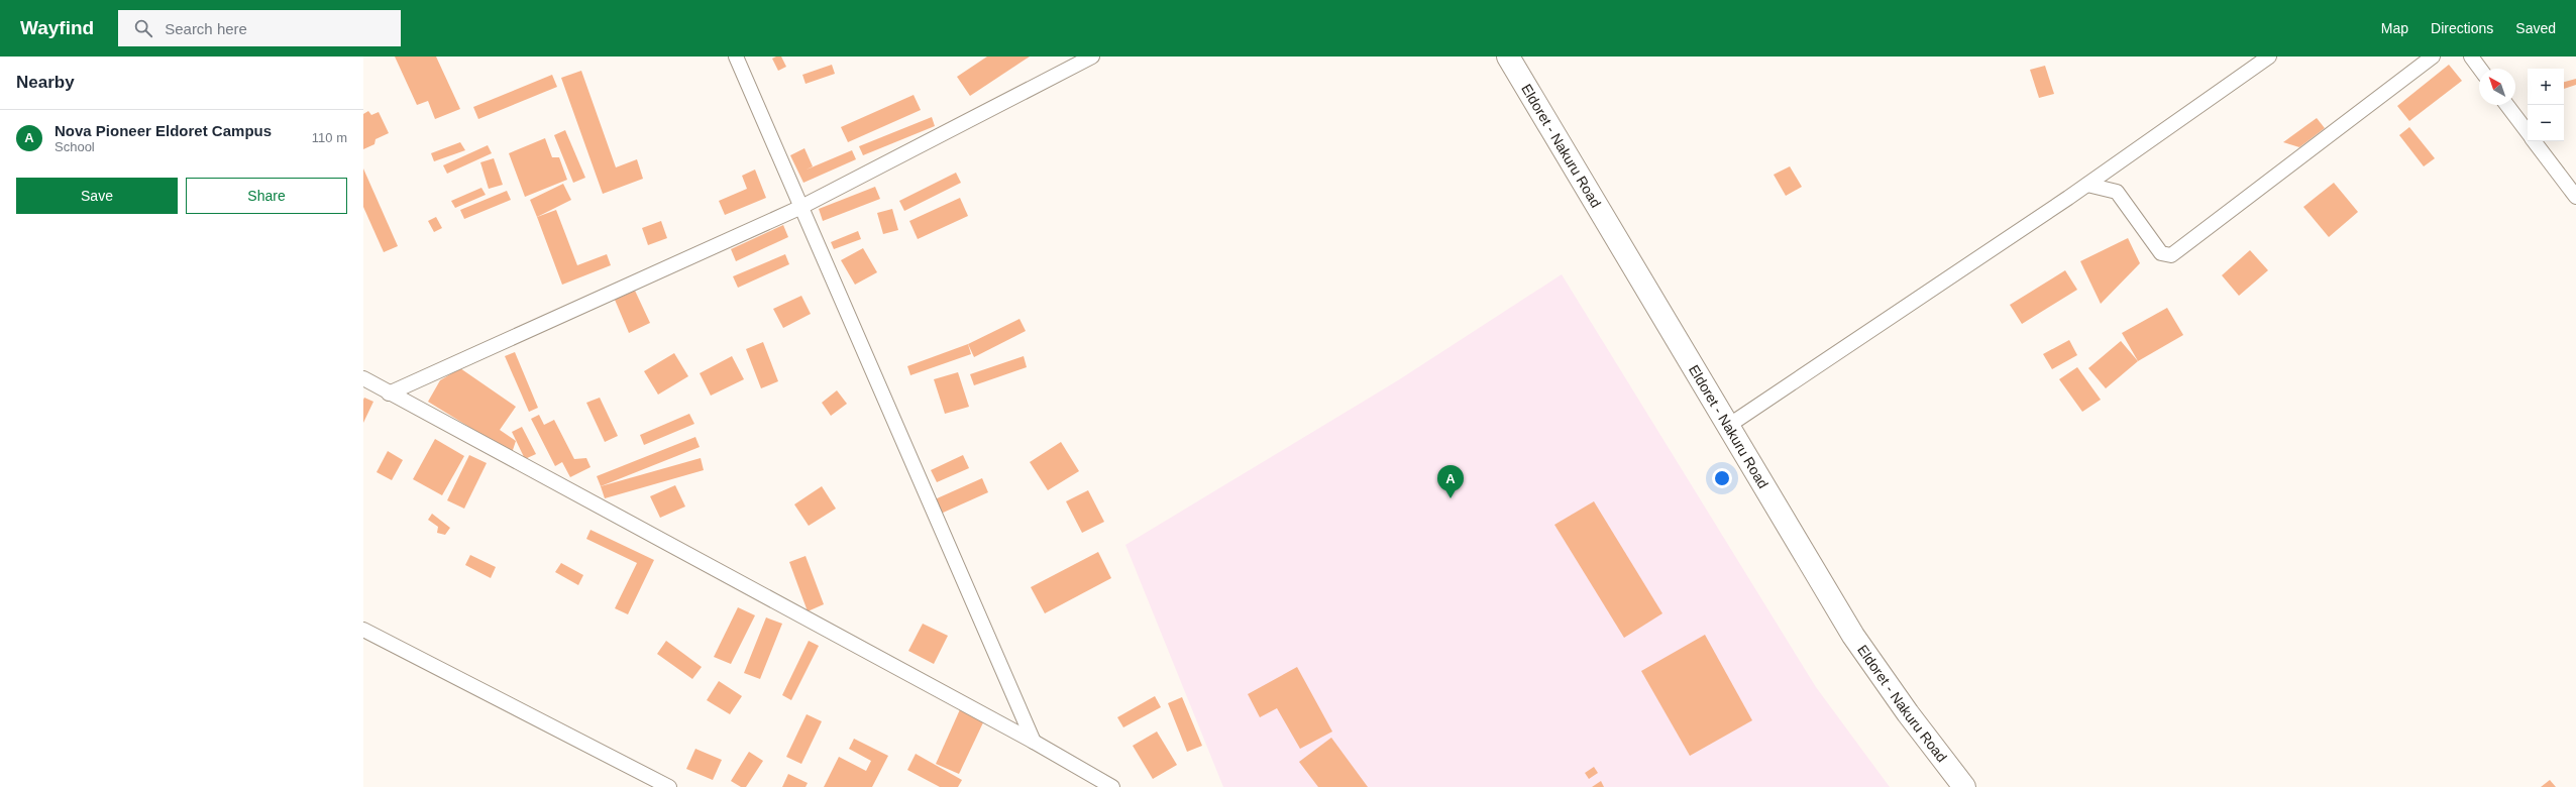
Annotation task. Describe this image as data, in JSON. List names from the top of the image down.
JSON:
{
  "streets": {
    "highway": ["Eldoret - Nakuru Road"]
  },
  "north": "top left",
  "page": {
    "header": "Wayfind",
    "search": "Search here",
    "nav": ["Map", "Directions", "Saved"],
    "heading": "Nearby",
    "map_buttons": ["+", "−"],
    "list": [
      {
        "mark": "A",
        "name": "Nova Pioneer Eldoret Campus",
        "note": "School",
        "value": "110 m"
      }
    ],
    "buttons": ["Save", "Share"],
    "pins": "A"
  }
}
